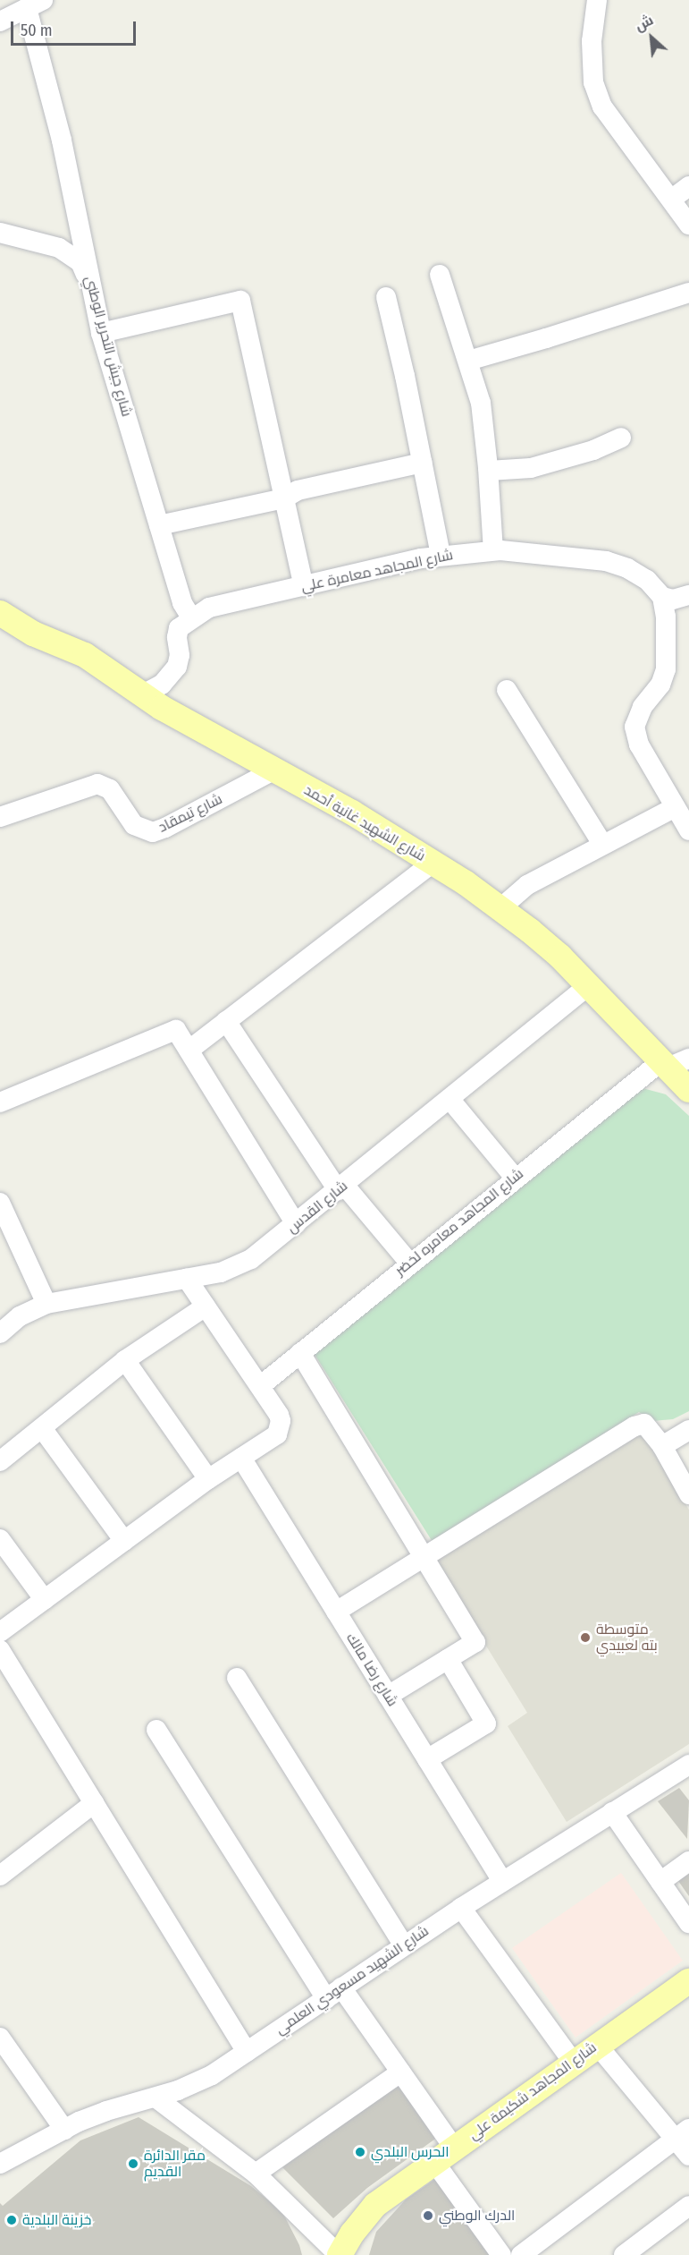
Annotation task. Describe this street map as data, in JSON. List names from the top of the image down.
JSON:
{
  "streets": {
    "main road": ["شارع الشهيد غانية أحمد", "شارع المجاهد شكيمة علي"],
    "street": [
      "شارع جيش التحرير الوطني",
      "شارع المجاهد معامرة علي",
      "شارع تيمقاد",
      "شارع القدس",
      "شارع المجاهد معامره لخضر",
      "شارع رضا مالك",
      "شارع الشهيد مسعودي العلمي"
    ]
  },
  "crossings": [
    ["شارع جيش التحرير الوطني", "شارع المجاهد معامرة علي"],
    ["شارع تيمقاد", "شارع الشهيد غانية أحمد"],
    ["شارع الشهيد غانية أحمد", "شارع القدس"],
    ["شارع الشهيد غانية أحمد", "شارع المجاهد معامره لخضر"],
    ["شارع رضا مالك", "شارع الشهيد مسعودي العلمي"]
  ],
  "places": [
    "متوسطة بته لعبيدي",
    "الحرس البلدي",
    "مقر الدائرة القديم",
    "الدرك الوطني",
    "خزينة البلدية"
  ],
  "scale_bar": "50 m",
  "north": "top left"
}
